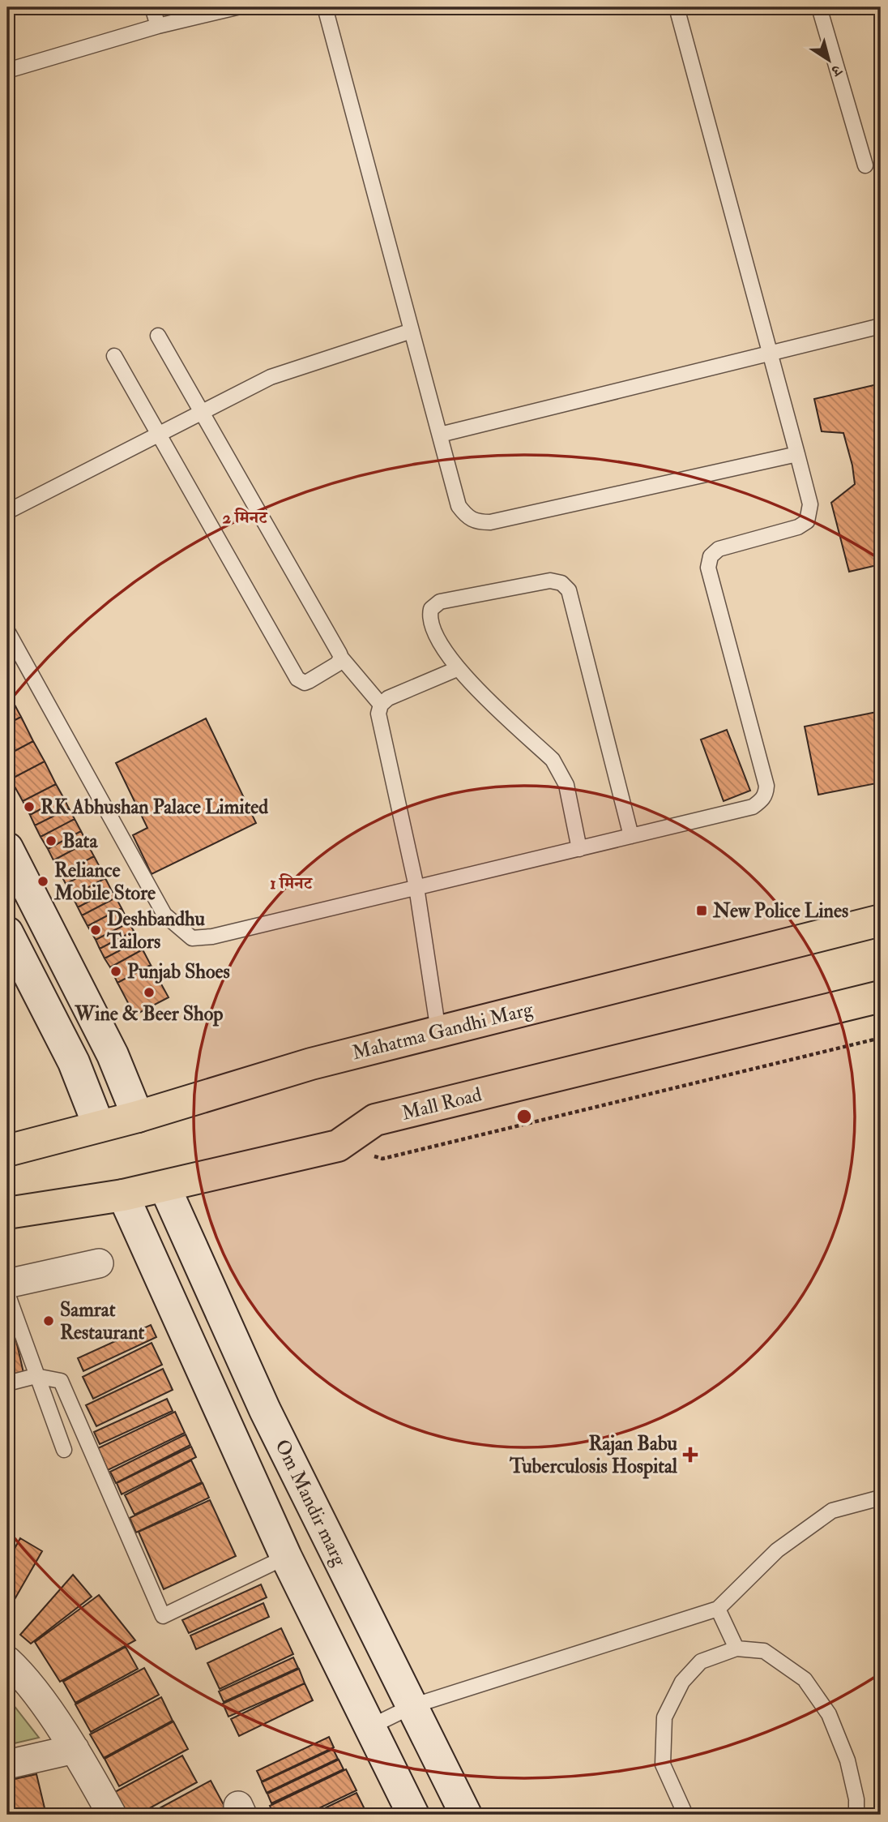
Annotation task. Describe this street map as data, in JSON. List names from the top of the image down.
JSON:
{
  "streets": {
    "main road": ["Mahatma Gandhi Marg", "Mall Road", "Om Mandir marg"]
  },
  "crossings": [
    ["Mall Road", "Om Mandir marg"]
  ],
  "places": {
    "other": [
      "RK Abhushan Palace Limited",
      "Bata",
      "Reliance Mobile Store",
      "Deshbandhu Tailors",
      "Punjab Shoes",
      "Wine & Beer Shop",
      "Samrat Restaurant"
    ],
    "transit": ["New Police Lines"],
    "health": ["Rajan Babu Tuberculosis Hospital"]
  },
  "north": "bottom right",
  "rings": ["2 मिनट", "1 मिनट"]
}
